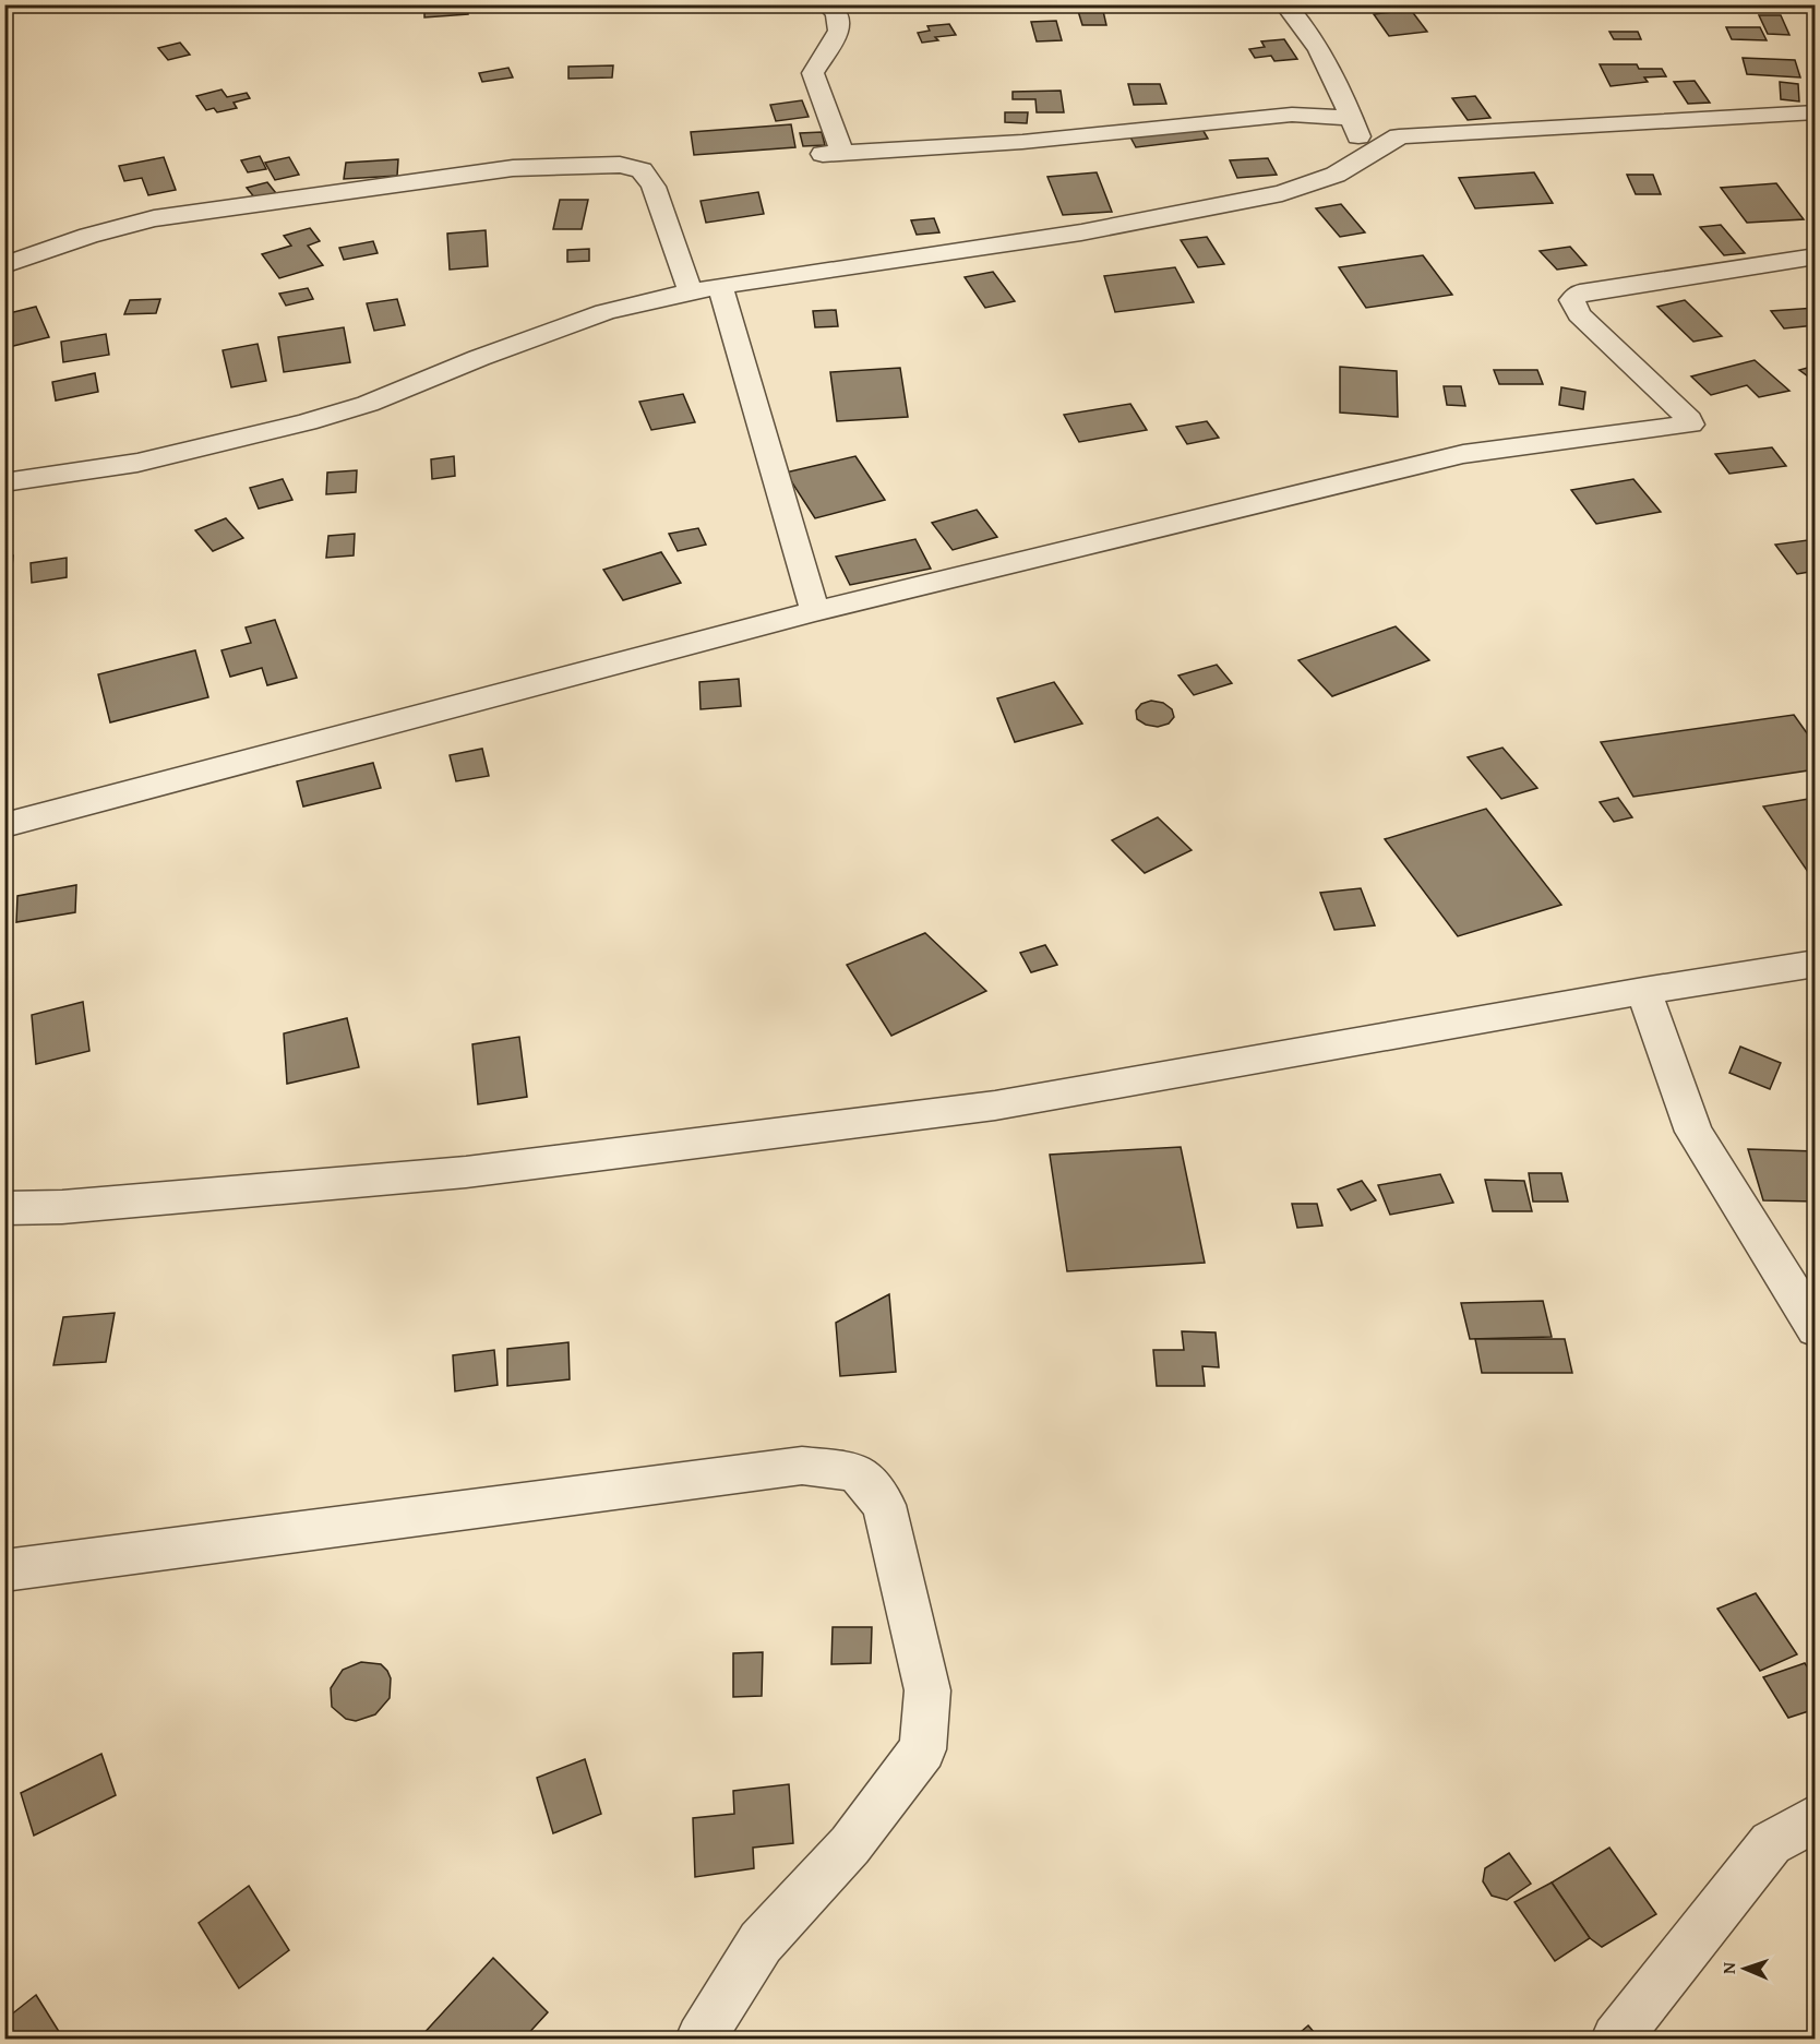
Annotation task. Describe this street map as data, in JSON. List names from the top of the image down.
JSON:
{
  "north": "left"
}
